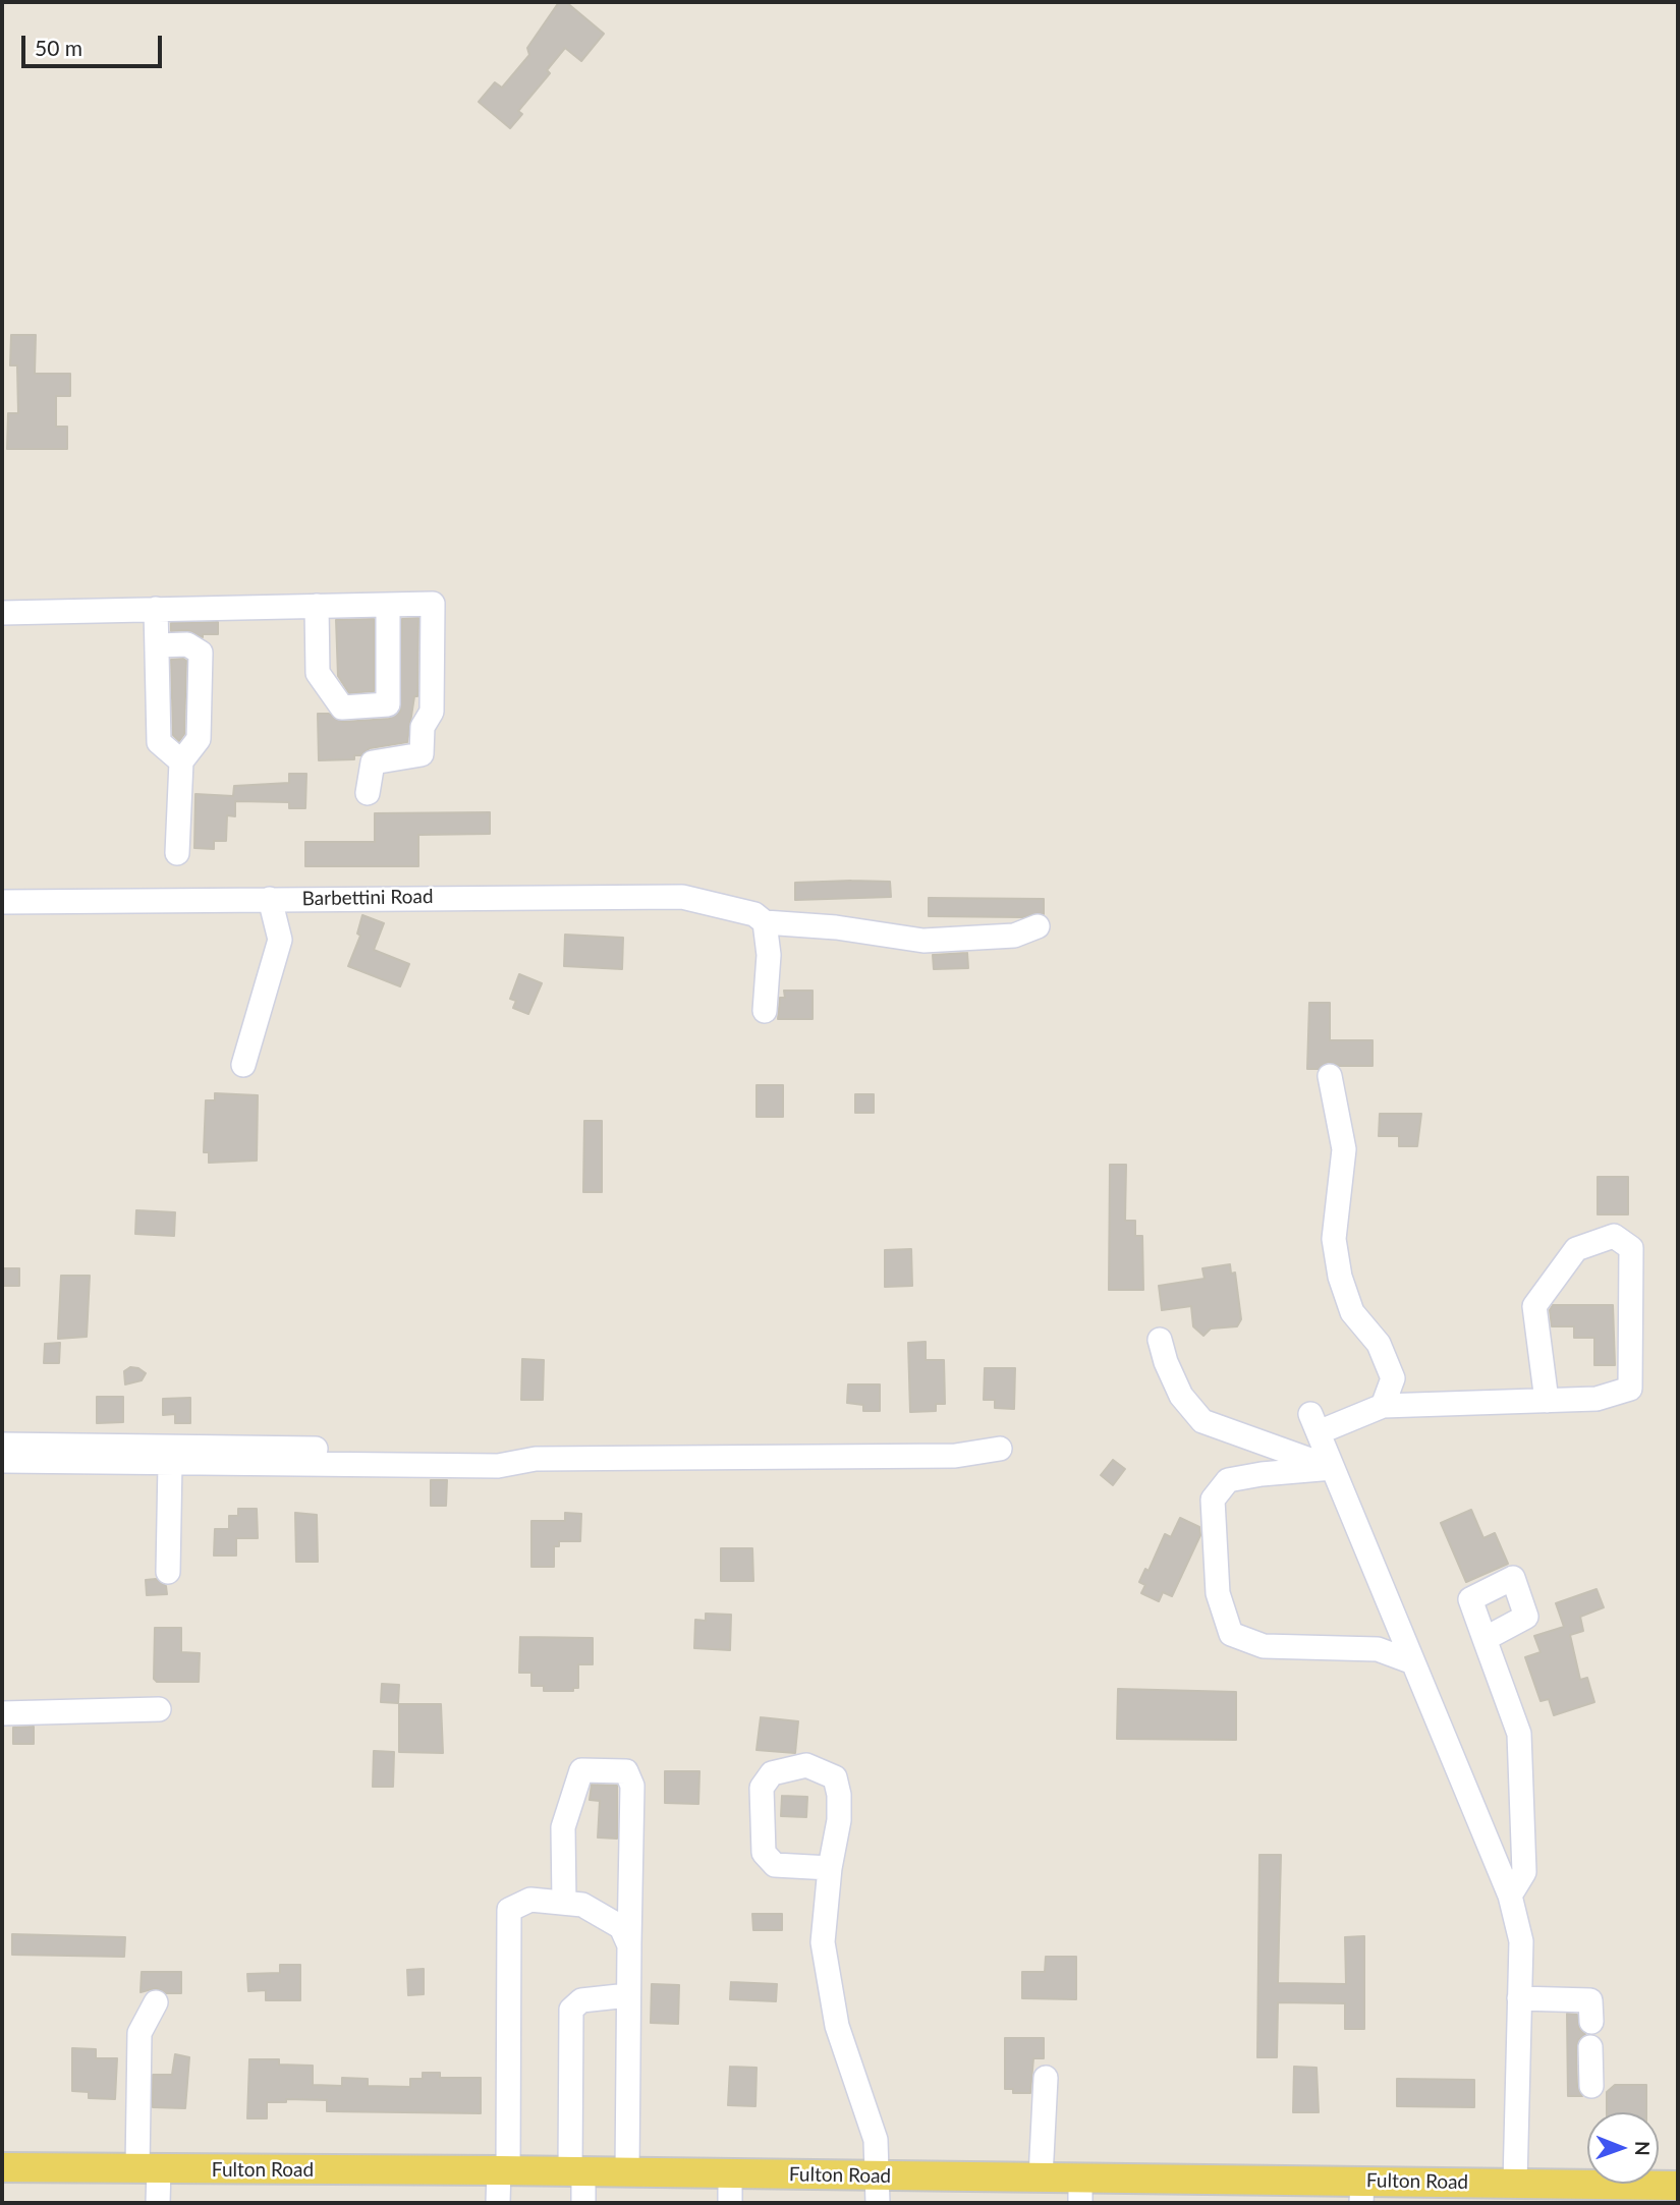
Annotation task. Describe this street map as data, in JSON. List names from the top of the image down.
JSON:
{
  "streets": {
    "main road": ["Fulton Road"],
    "street": ["Barbettini Road"]
  },
  "scale_bar": "50 m",
  "north": "right"
}
